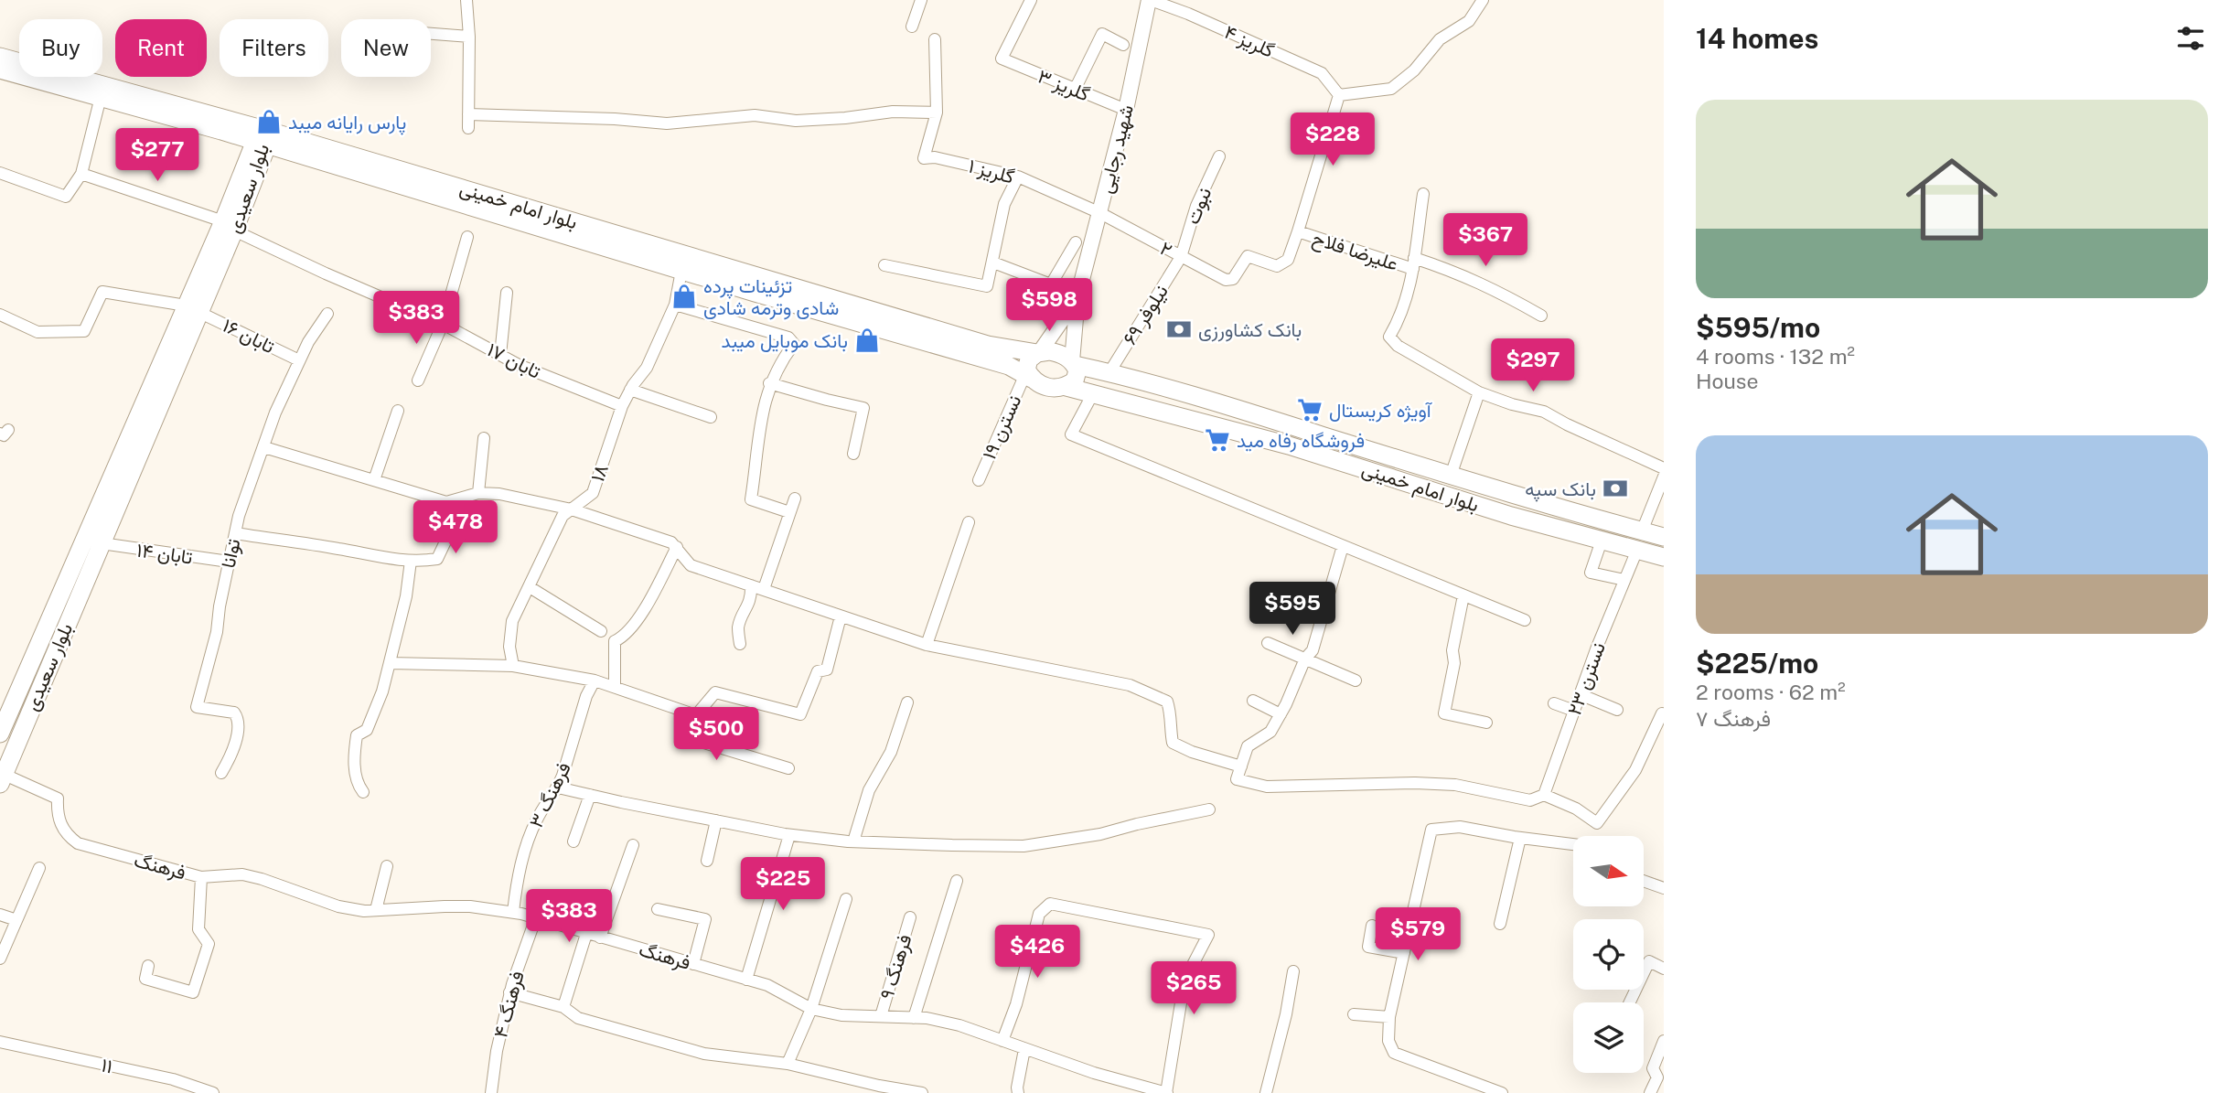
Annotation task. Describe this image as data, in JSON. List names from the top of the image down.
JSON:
{
  "streets": {
    "main road": ["بلوار سعیدی", "بلوار امام خمینی"],
    "street": [
      "گلریز ۴",
      "گلریز ۳",
      "شهید رجایی",
      "گلریز ۱",
      "نبوت",
      "۲",
      "علیرضا فلاح",
      "نیلوفر ۶۹",
      "تابان ۱۶",
      "تابان ۱۷",
      "نسترن ۱۹",
      "۱۸",
      "تابان ۱۴",
      "توانا",
      "نسترن ۲۳",
      "فرهنگ ۳",
      "فرهنگ",
      "فرهنگ ۹",
      "فرهنگ ۴",
      "۱۱"
    ]
  },
  "crossings": [
    ["گلریز ۴", "شهید رجایی"],
    ["گلریز ۴", "علیرضا فلاح"],
    ["گلریز ۳", "شهید رجایی"],
    ["شهید رجایی", "گلریز ۱"],
    ["شهید رجایی", "۲"],
    ["گلریز ۱", "۲"],
    ["بلوار سعیدی", "بلوار امام خمینی"],
    ["بلوار سعیدی", "تابان ۱۶"],
    ["بلوار سعیدی", "تابان ۱۷"],
    ["بلوار سعیدی", "تابان ۱۴"],
    ["بلوار سعیدی", "فرهنگ"],
    ["بلوار امام خمینی", "نیلوفر ۶۹"],
    ["بلوار امام خمینی", "نسترن ۱۹"],
    ["بلوار امام خمینی", "۱۸"],
    ["بلوار امام خمینی", "نسترن ۲۳"],
    ["نبوت", "۲"],
    ["نبوت", "نیلوفر ۶۹"],
    ["۲", "علیرضا فلاح"],
    ["۲", "نیلوفر ۶۹"],
    ["تابان ۱۶", "توانا"],
    ["تابان ۱۷", "۱۸"],
    ["تابان ۱۴", "توانا"],
    ["فرهنگ ۳", "فرهنگ"],
    ["فرهنگ", "فرهنگ ۹"],
    ["فرهنگ", "فرهنگ ۴"]
  ],
  "places": {
    "shop": ["پارس رایانه میبد", "تزئینات پرده شادی وترمه شادی", "بانک موبایل میبد"],
    "bank": ["بانک کشاورزی", "بانک سپه"],
    "supermarket": ["آویژه کریستال", "فروشگاه رفاه مید"]
  },
  "north": "right",
  "page": {
    "heading": "14 homes",
    "chip": [
      "Buy",
      "Rent",
      "Filters",
      "New"
    ],
    "list": [
      {
        "name": "$595/mo",
        "note": "4 rooms · 132 m² · House"
      },
      {
        "name": "$225/mo",
        "note": "2 rooms · 62 m² · فرهنگ ۷"
      }
    ],
    "price": [
      "$228",
      "$277",
      "$367",
      "$598",
      "$383",
      "$297",
      "$478",
      "$595",
      "$500",
      "$225",
      "$383",
      "$579",
      "$426",
      "$265"
    ]
  }
}
